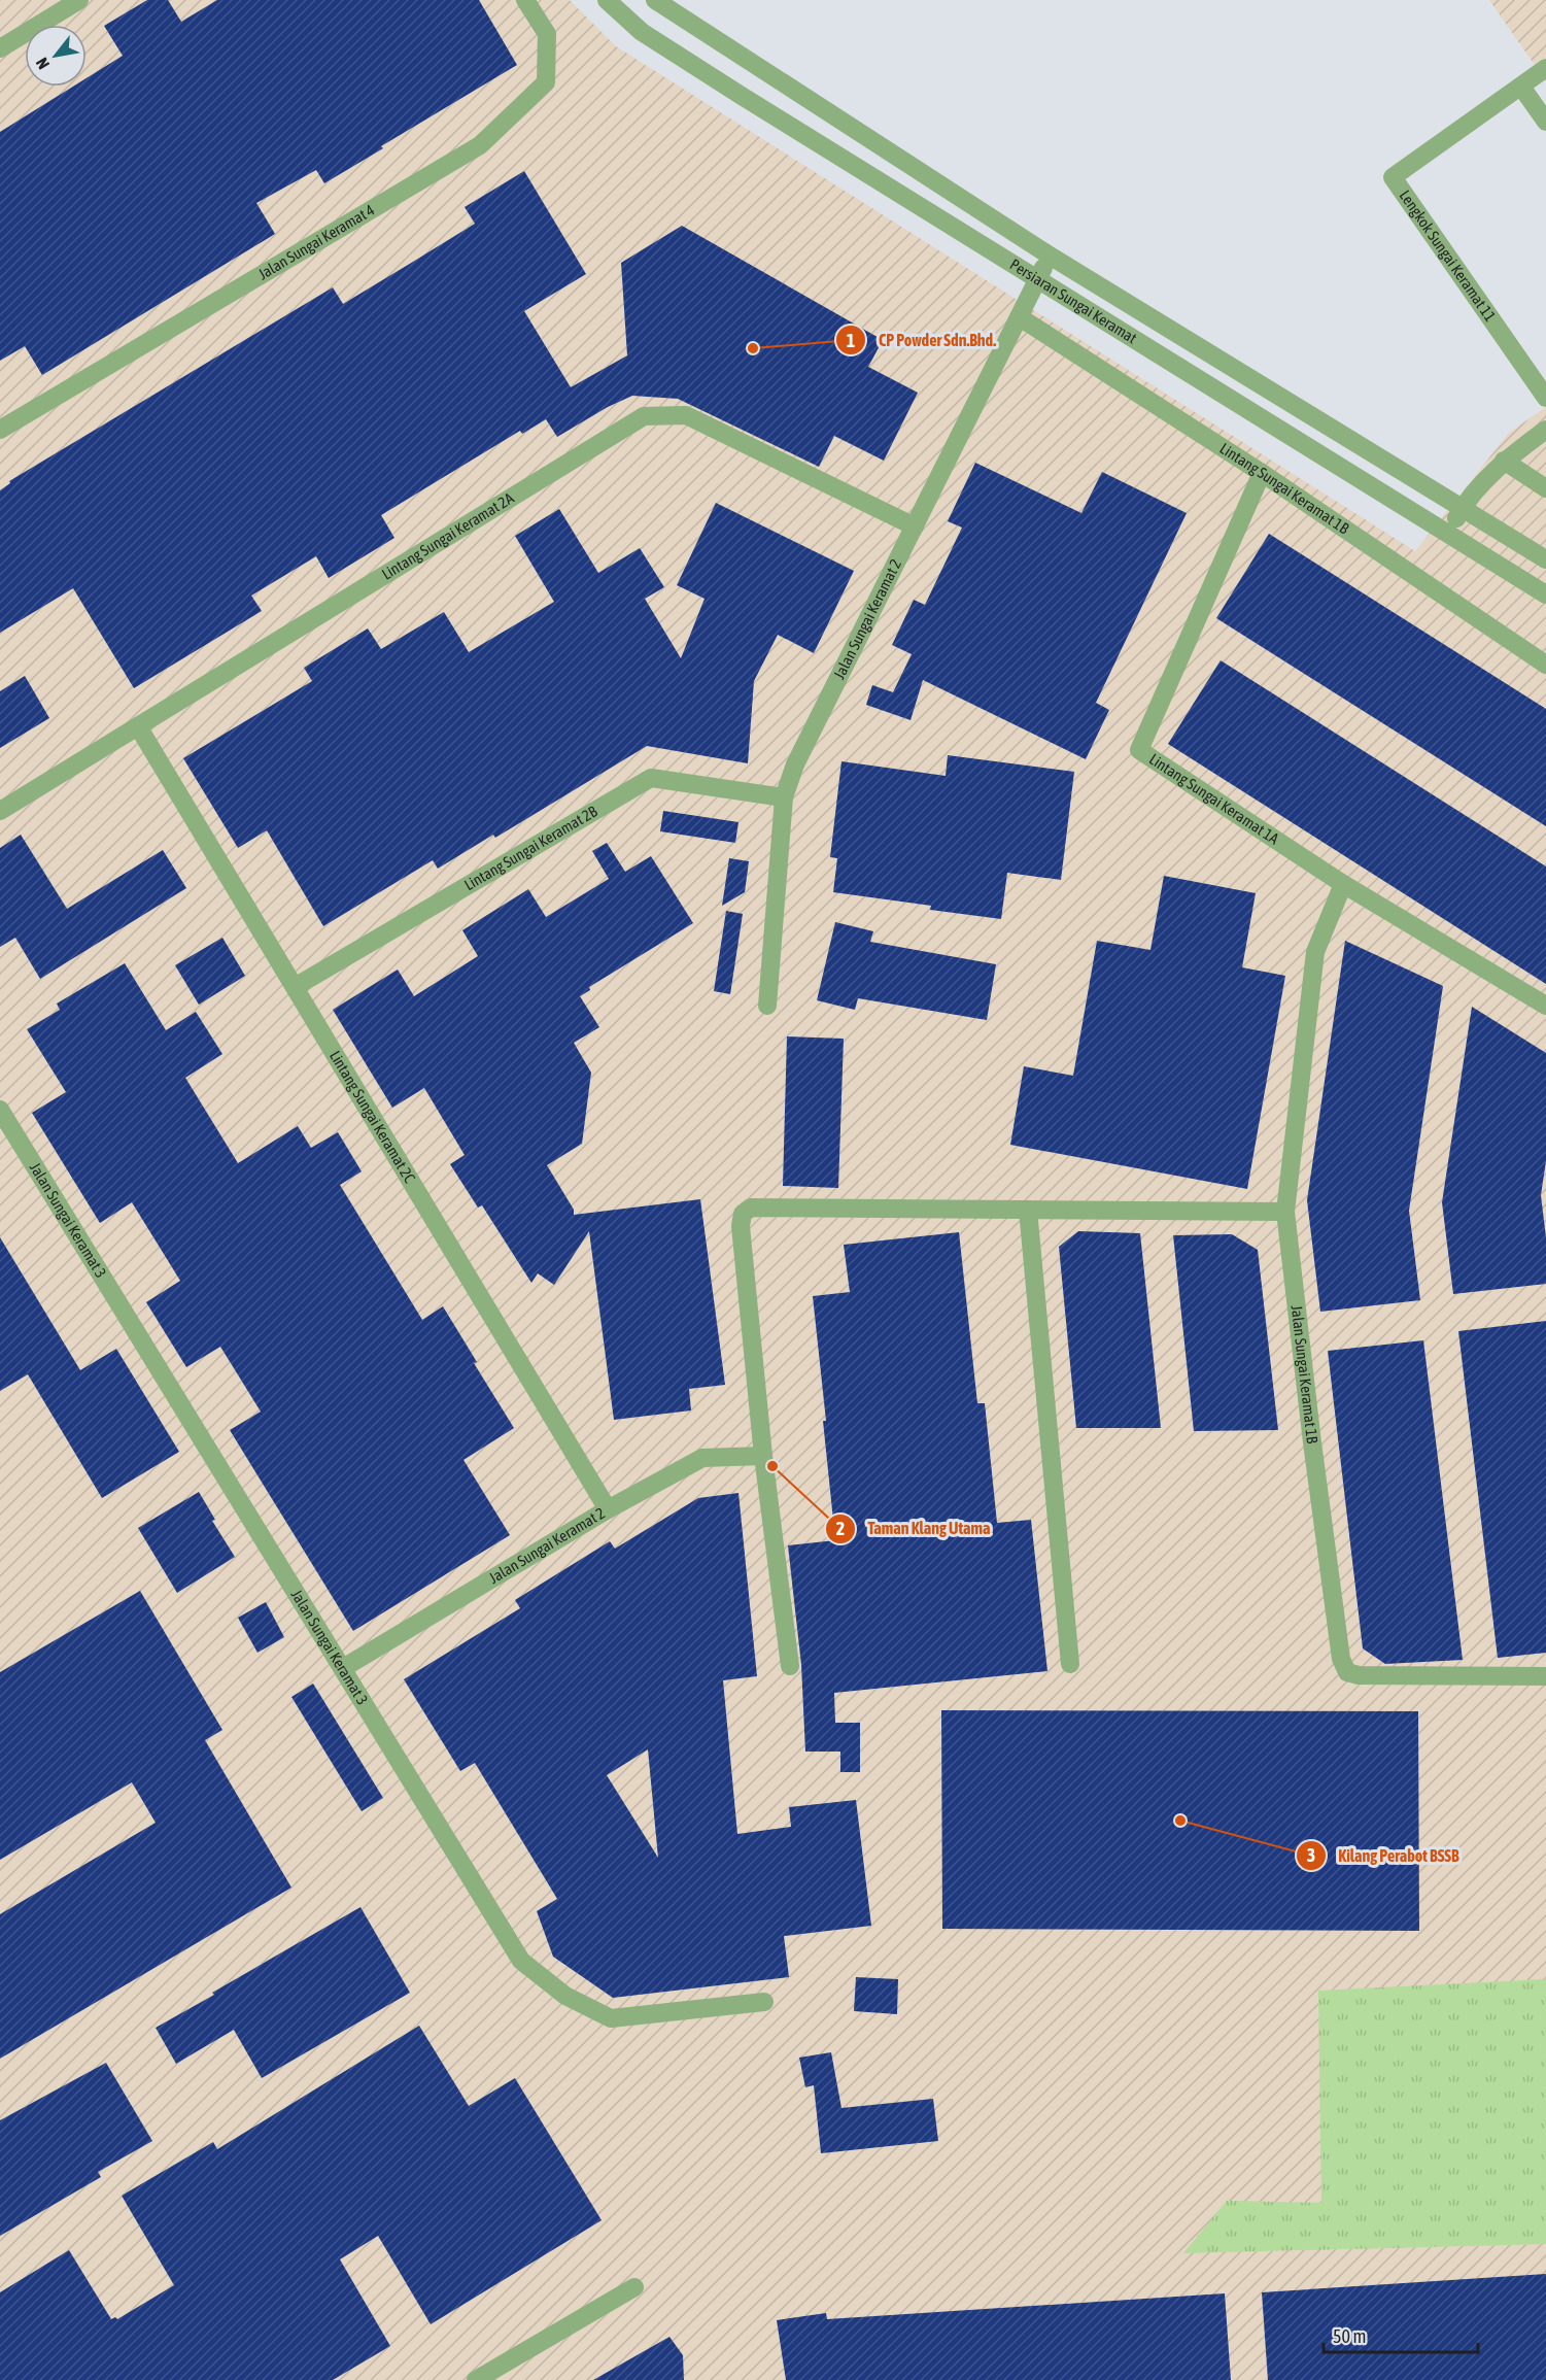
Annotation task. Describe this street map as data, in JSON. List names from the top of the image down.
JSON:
{
  "streets": {
    "street": [
      "Jalan Sungai Keramat 4",
      "Lengkok Sungai Keramat 11",
      "Persiaran Sungai Keramat",
      "Lintang Sungai Keramat 1B",
      "Lintang Sungai Keramat 2A",
      "Jalan Sungai Keramat 2",
      "Lintang Sungai Keramat 1A",
      "Lintang Sungai Keramat 2B",
      "Lintang Sungai Keramat 2C",
      "Jalan Sungai Keramat 3",
      "Jalan Sungai Keramat 1B"
    ]
  },
  "crossings": [
    ["Persiaran Sungai Keramat", "Jalan Sungai Keramat 2"],
    ["Lintang Sungai Keramat 1B", "Jalan Sungai Keramat 2"],
    ["Lintang Sungai Keramat 1B", "Lintang Sungai Keramat 1A"],
    ["Lintang Sungai Keramat 2A", "Jalan Sungai Keramat 2"],
    ["Lintang Sungai Keramat 2A", "Lintang Sungai Keramat 2C"],
    ["Jalan Sungai Keramat 2", "Lintang Sungai Keramat 2B"],
    ["Jalan Sungai Keramat 2", "Lintang Sungai Keramat 2C"],
    ["Jalan Sungai Keramat 2", "Jalan Sungai Keramat 3"],
    ["Lintang Sungai Keramat 1A", "Jalan Sungai Keramat 1B"],
    ["Lintang Sungai Keramat 2B", "Lintang Sungai Keramat 2C"]
  ],
  "places": ["CP Powder Sdn.Bhd.", "Taman Klang Utama", "Kilang Perabot BSSB"],
  "scale_bar": "50 m",
  "north": "bottom left"
}
